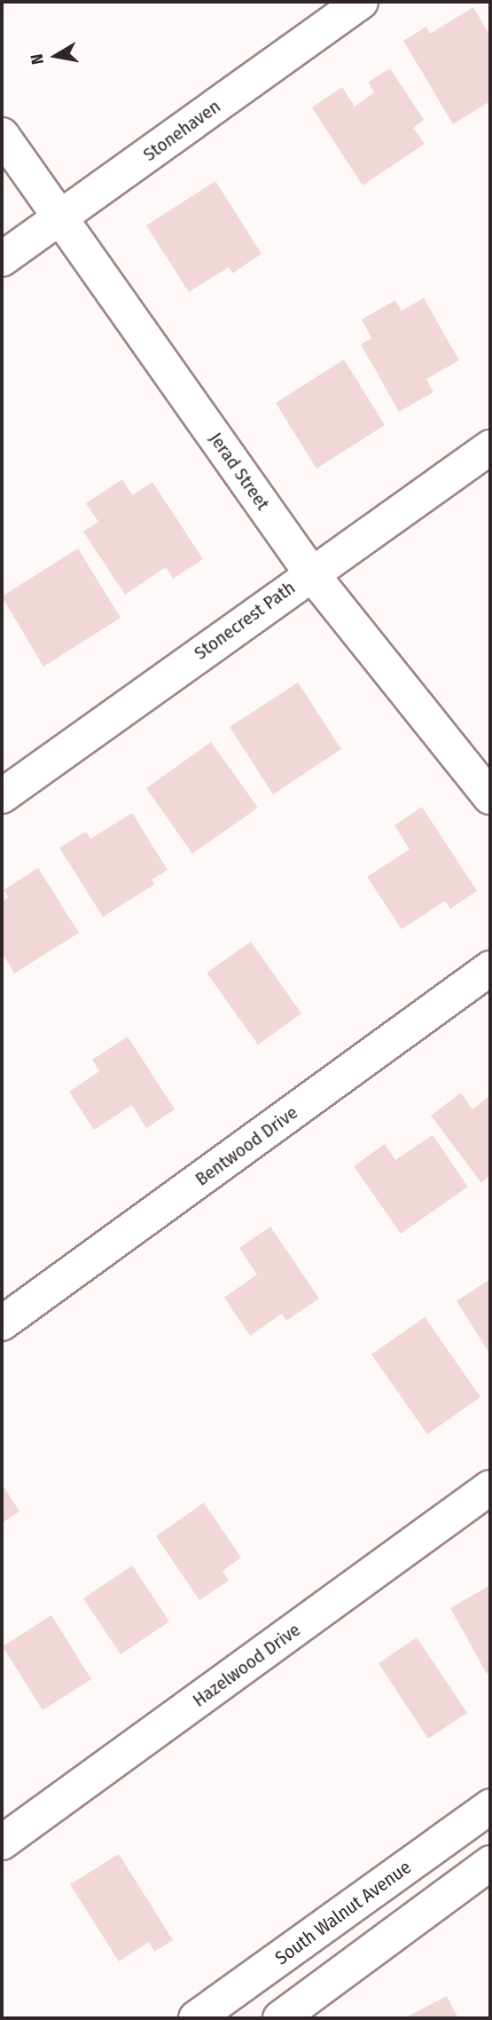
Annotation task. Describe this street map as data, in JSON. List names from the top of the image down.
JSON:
{
  "streets": {
    "street": [
      "Stonehaven",
      "Jerad Street",
      "Stonecrest Path",
      "Bentwood Drive",
      "Hazelwood Drive",
      "South Walnut Avenue"
    ]
  },
  "crossings": [
    ["Stonehaven", "Jerad Street"],
    ["Jerad Street", "Stonecrest Path"]
  ],
  "north": "left"
}
